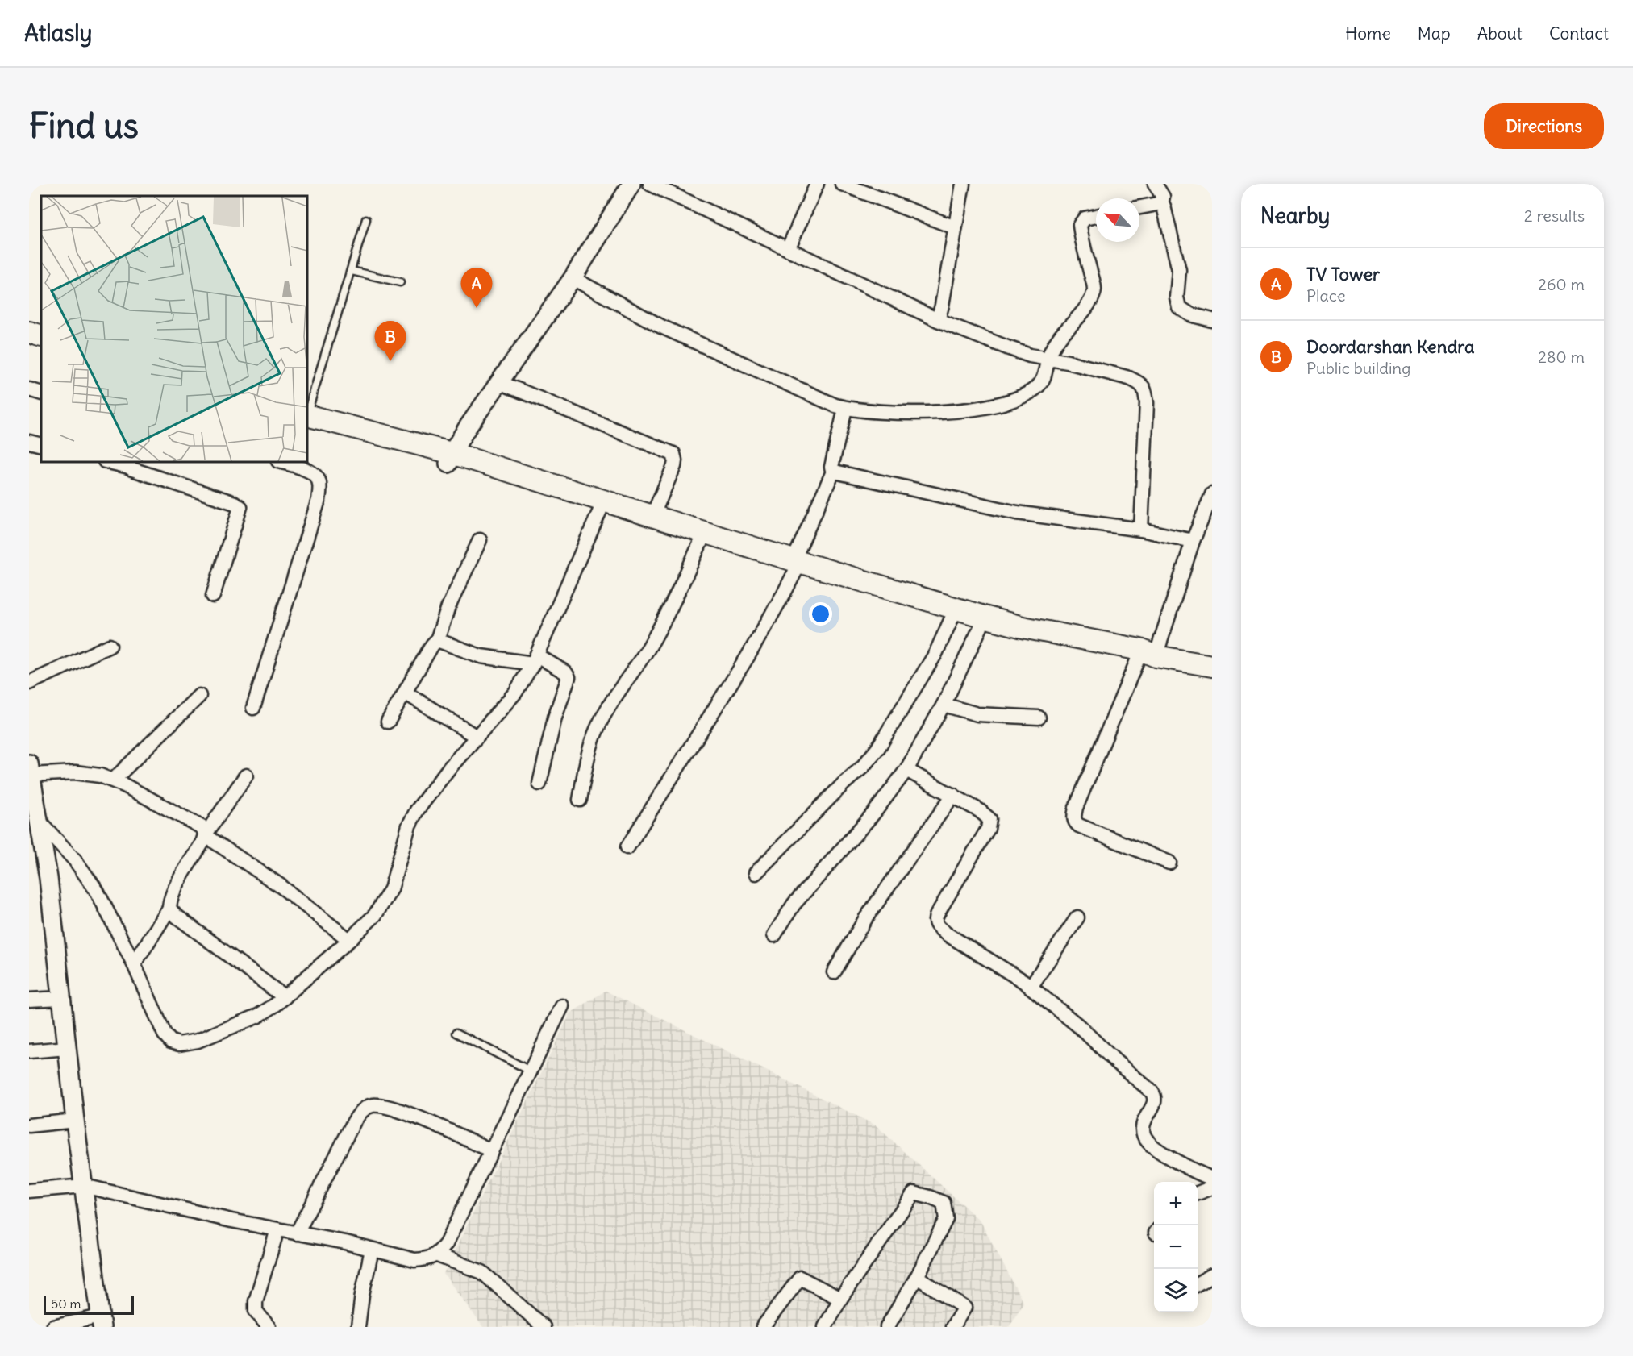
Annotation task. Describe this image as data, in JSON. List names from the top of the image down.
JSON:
{
  "scale_bar": "50 m",
  "north": "top left",
  "page": {
    "header": "Atlasly",
    "nav": [
      "Home",
      "Map",
      "About",
      "Contact"
    ],
    "buttons": "Directions",
    "title": "Find us",
    "heading": ["Nearby", "2 results"],
    "list": [
      {
        "mark": "A",
        "name": "TV Tower",
        "note": "Place",
        "value": "260 m"
      },
      {
        "mark": "B",
        "name": "Doordarshan Kendra",
        "note": "Public building",
        "value": "280 m"
      }
    ],
    "pins": ["A", "B"],
    "map_buttons": ["+", "−"],
    "scale": "50 m"
  }
}
